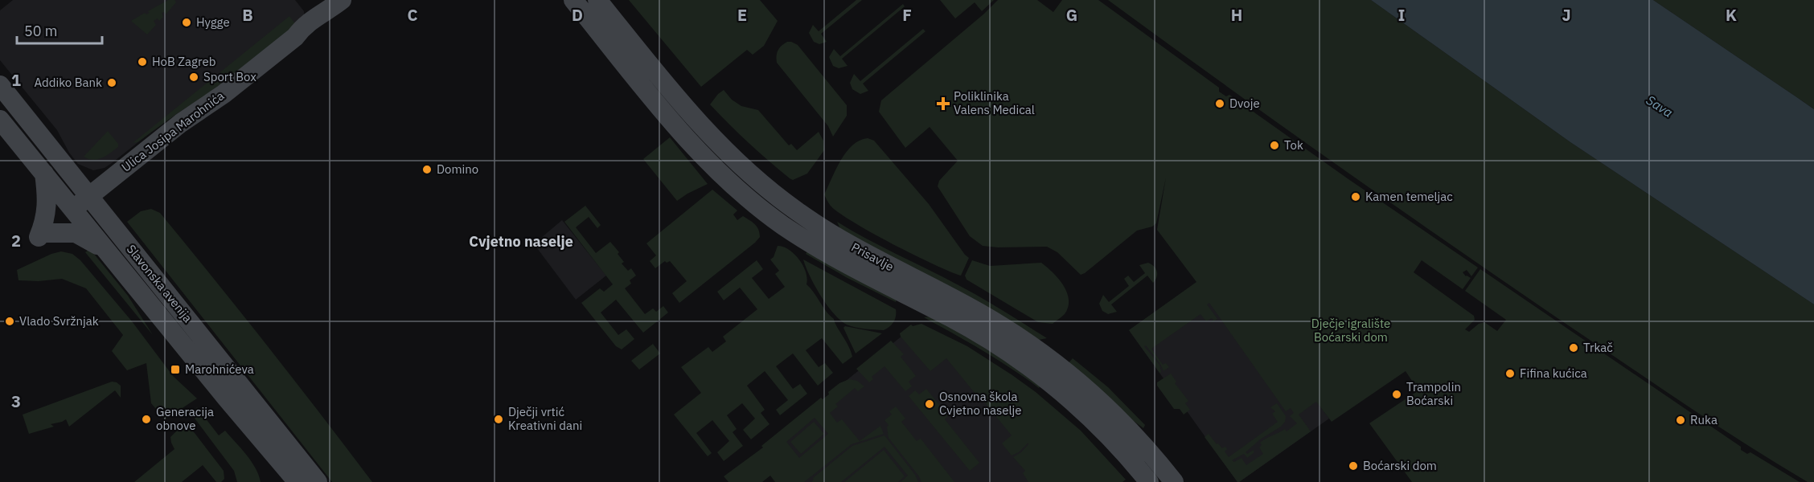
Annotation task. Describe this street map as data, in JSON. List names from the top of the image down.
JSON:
{
  "streets": {
    "street": ["Ulica Josipa Marohnića", "Prisavlje", "Slavonska avenija"]
  },
  "crossings": [
    ["Ulica Josipa Marohnića", "Slavonska avenija"]
  ],
  "districts": ["Cvjetno naselje"],
  "water": ["Sava"],
  "parks": ["Dječje igralište Boćarski dom"],
  "places": {
    "other": [
      "Hygge",
      "HoB Zagreb",
      "Sport Box",
      "Addiko Bank",
      "Dvoje",
      "Tok",
      "Domino",
      "Kamen temeljac",
      "Vlado Svržnjak",
      "Trkač",
      "Fifina kućica",
      "Trampolin Boćarski",
      "Osnovna škola Cvjetno naselje",
      "Generacija obnove",
      "Dječji vrtić Kreativni dani",
      "Ruka",
      "Boćarski dom"
    ],
    "health": ["Poliklinika Valens Medical"],
    "transit": ["Marohnićeva"]
  },
  "scale_bar": "50 m",
  "grid": {
    "columns": [
      "B",
      "C",
      "D",
      "E",
      "F",
      "G",
      "H",
      "I",
      "J",
      "K"
    ],
    "rows": ["1", "2", "3"]
  }
}
